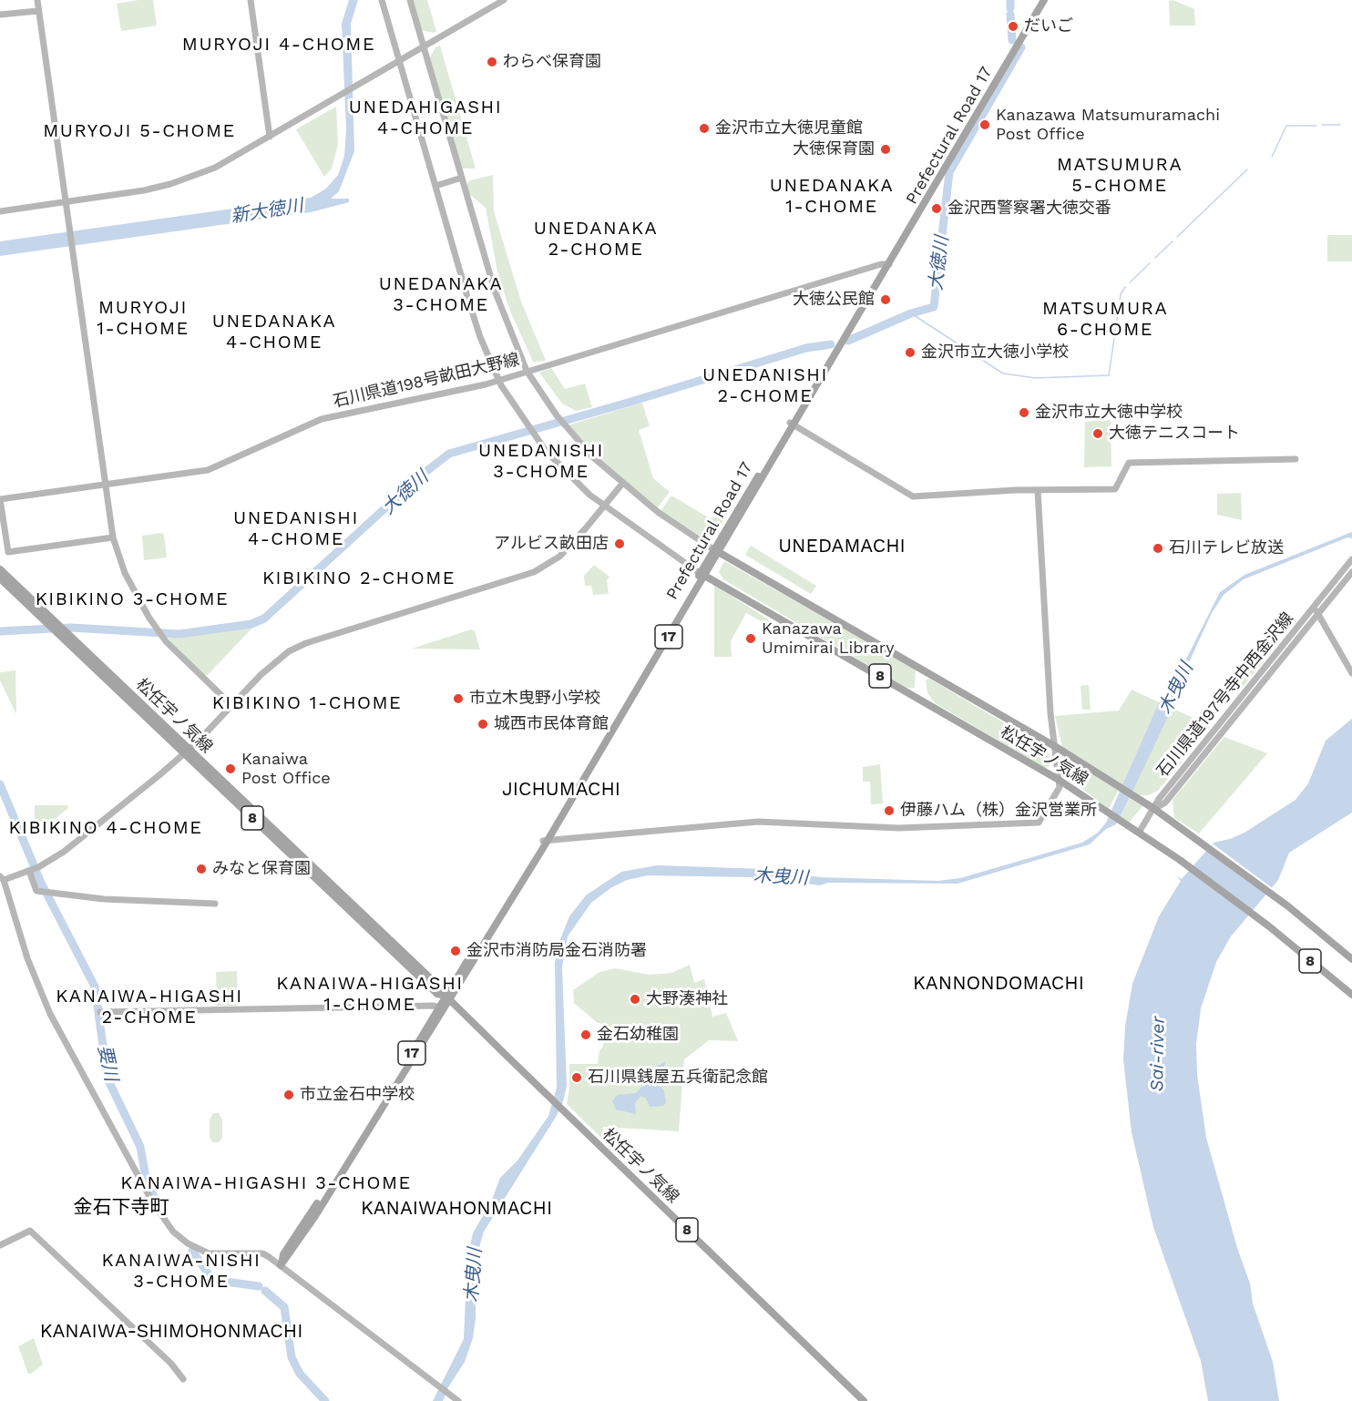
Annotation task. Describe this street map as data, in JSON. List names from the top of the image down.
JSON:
{
  "streets": {
    "main road": [
      "Prefectural Road 17",
      "17",
      "8",
      "松任宇ノ気線"
    ],
    "street": ["石川県道198号畝田大野線", "石川県道197号寺中西金沢線"]
  },
  "crossings": [
    ["Prefectural Road 17", "石川県道198号畝田大野線"],
    ["Prefectural Road 17", "松任宇ノ気線"],
    ["8", "石川県道197号寺中西金沢線"],
    ["8", "松任宇ノ気線"],
    ["石川県道197号寺中西金沢線", "松任宇ノ気線"]
  ],
  "districts": [
    "MURYOJI 4-CHOME",
    "UNEDAHIGASHI 4-CHOME",
    "MURYOJI 5-CHOME",
    "MATSUMURA 5-CHOME",
    "UNEDANAKA 1-CHOME",
    "UNEDANAKA 2-CHOME",
    "UNEDANAKA 3-CHOME",
    "MURYOJI 1-CHOME",
    "MATSUMURA 6-CHOME",
    "UNEDANAKA 4-CHOME",
    "UNEDANISHI 2-CHOME",
    "UNEDANISHI 3-CHOME",
    "UNEDANISHI 4-CHOME",
    "UNEDAMACHI",
    "KIBIKINO 2-CHOME",
    "KIBIKINO 3-CHOME",
    "KIBIKINO 1-CHOME",
    "JICHUMACHI",
    "KIBIKINO 4-CHOME",
    "KANAIWA-HIGASHI 1-CHOME",
    "KANNONDOMACHI",
    "KANAIWA-HIGASHI 2-CHOME",
    "KANAIWA-HIGASHI 3-CHOME",
    "金石下寺町",
    "KANAIWAHONMACHI",
    "KANAIWA-NISHI 3-CHOME",
    "KANAIWA-SHIMOHONMACHI"
  ],
  "water": [
    "新大徳川",
    "大徳川",
    "木曳川",
    "Sai-river",
    "要川"
  ],
  "places": [
    "だいご",
    "わらべ保育園",
    "Kanazawa Matsumuramachi Post Office",
    "金沢市立大徳児童館",
    "大徳保育園",
    "金沢西警察署大徳交番",
    "大徳公民館",
    "金沢市立大徳小学校",
    "金沢市立大徳中学校",
    "大徳テニスコート",
    "アルビス畝田店",
    "石川テレビ放送",
    "Kanazawa Umimirai Library",
    "市立木曳野小学校",
    "城西市民体育館",
    "Kanaiwa Post Office",
    "伊藤ハム（株）金沢営業所",
    "みなと保育園",
    "金沢市消防局金石消防署",
    "大野湊神社",
    "金石幼稚園",
    "石川県銭屋五兵衛記念館",
    "市立金石中学校"
  ]
}
